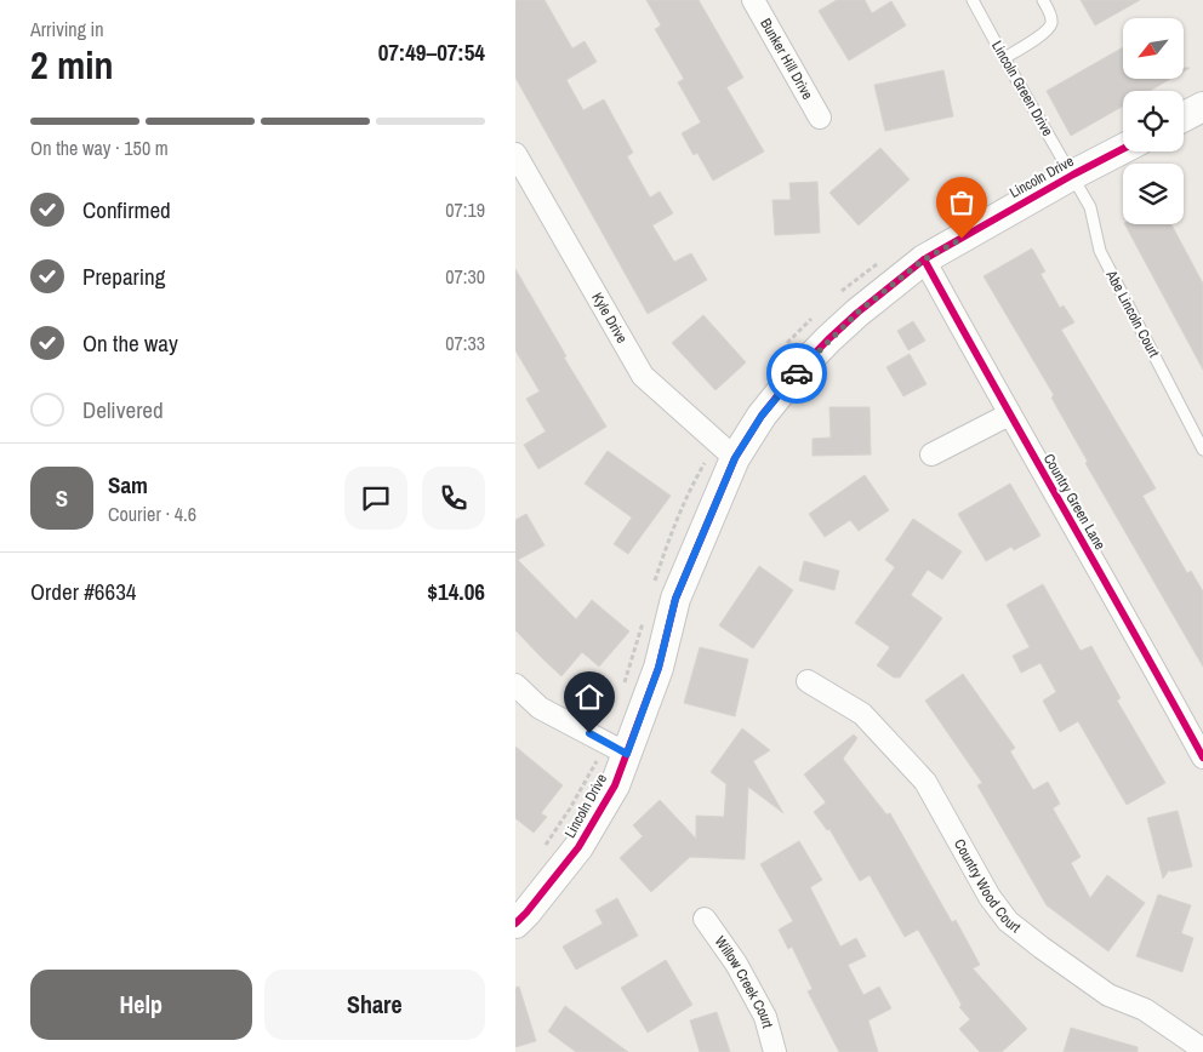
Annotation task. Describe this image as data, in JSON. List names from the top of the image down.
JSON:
{
  "streets": {
    "street": [
      "Bunker Hill Drive",
      "Lincoln Drive",
      "Kyle Drive",
      "Country Green Lane",
      "Country Wood Court",
      "Willow Creek Court"
    ],
    "lane": ["Lincoln Green Drive", "Abe Lincoln Court"]
  },
  "crossings": [
    ["Lincoln Green Drive", "Lincoln Drive"],
    ["Lincoln Green Drive", "Abe Lincoln Court"],
    ["Lincoln Drive", "Abe Lincoln Court"],
    ["Lincoln Drive", "Kyle Drive"],
    ["Lincoln Drive", "Country Green Lane"]
  ],
  "north": "bottom left",
  "page": {
    "heading": ["2 min", "Arriving in", "07:49–07:54"],
    "panel": [
      "Sam",
      "Courier · 4.6",
      "Order #6634",
      "$14.06"
    ],
    "bar": "On the way · 150 m",
    "list": [
      ["Confirmed", "07:19"],
      ["Preparing", "07:30"],
      ["On the way", "07:33"],
      "Delivered"
    ],
    "round": "S",
    "buttons": ["Help", "Share"]
  }
}
